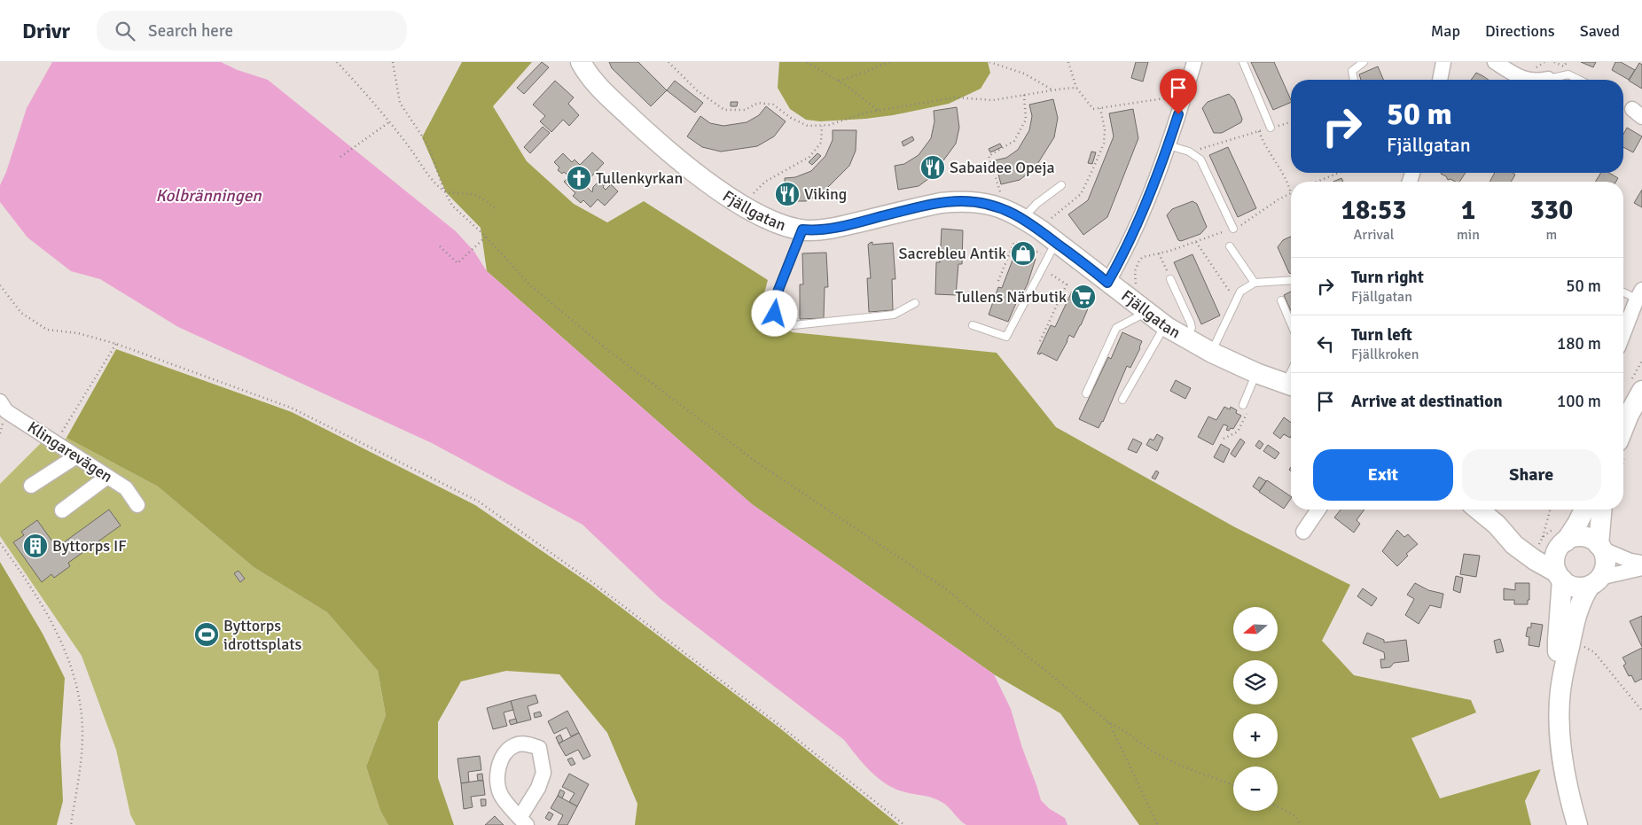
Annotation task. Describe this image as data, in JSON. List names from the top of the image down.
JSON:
{
  "streets": {
    "street": ["Fjällgatan", "Klingarevägen"]
  },
  "water": ["Kolbränningen"],
  "places": {
    "restaurant": ["Sabaidee Opeja", "Viking"],
    "church": ["Tullenkyrkan"],
    "shop": ["Sacrebleu Antik"],
    "supermarket": ["Tullens Närbutik"],
    "building": ["Byttorps IF"],
    "sports": ["Byttorps idrottsplats"]
  },
  "north": "left",
  "page": {
    "header": "Drivr",
    "search": "Search here",
    "nav": ["Map", "Directions", "Saved"],
    "turn": ["50 m", "Fjällgatan"],
    "eta": [
      "18:53",
      "Arrival",
      "1",
      "min",
      "330",
      "m"
    ],
    "list": [
      {
        "name": "Turn right",
        "note": "Fjällgatan",
        "value": "50 m"
      },
      {
        "name": "Turn left",
        "note": "Fjällkroken",
        "value": "180 m"
      },
      {
        "name": "Arrive at destination",
        "value": "100 m"
      }
    ],
    "buttons": ["Exit", "Share"],
    "map_buttons": ["+", "−"]
  }
}
